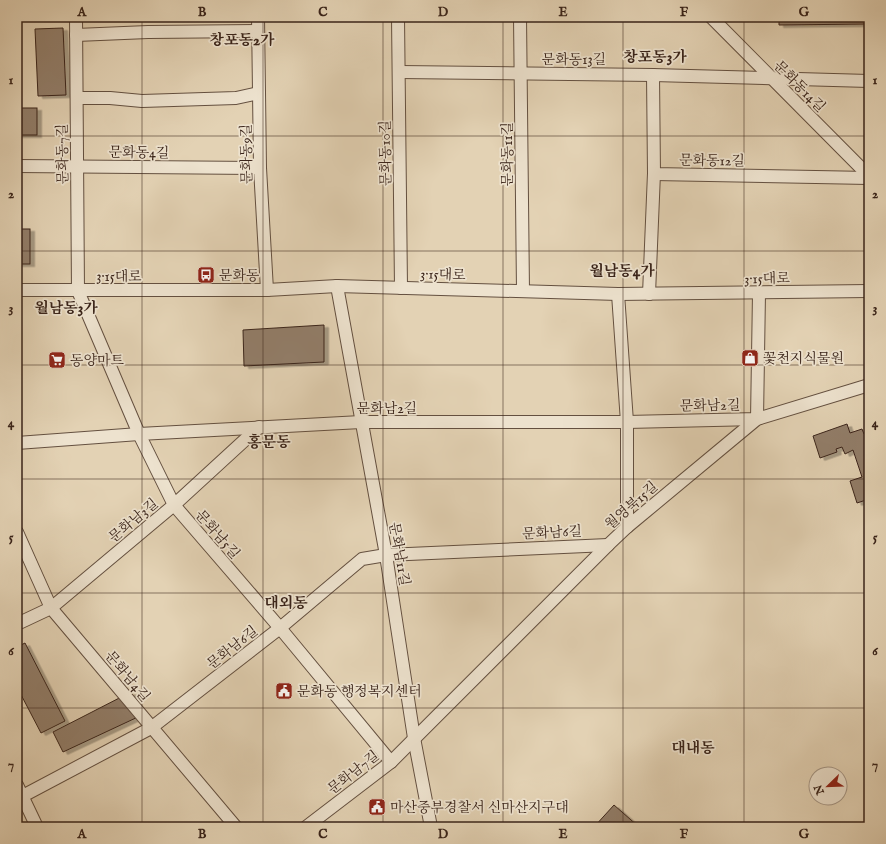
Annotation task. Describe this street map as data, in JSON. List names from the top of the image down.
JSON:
{
  "streets": {
    "street": [
      "문화동13길",
      "문화동14길",
      "문화동4길",
      "문화동10길",
      "문화동7길",
      "문화동9길",
      "문화동11길",
      "문화동12길",
      "3·15대로",
      "문화남2길",
      "월영북15길",
      "문화남3길",
      "문화남6길",
      "문화남5길",
      "문화남11길",
      "문화남4길",
      "문화남7길"
    ]
  },
  "crossings": [
    ["문화동13길", "문화동14길"],
    ["문화동13길", "문화동10길"],
    ["문화동13길", "문화동11길"],
    ["문화동14길", "문화동12길"],
    ["문화동4길", "문화동7길"],
    ["문화동4길", "문화동9길"],
    ["문화동10길", "3·15대로"],
    ["문화동7길", "3·15대로"],
    ["문화동7길", "문화남5길"],
    ["문화동9길", "3·15대로"],
    ["문화동11길", "3·15대로"],
    ["3·15대로", "문화남5길"],
    ["3·15대로", "문화남11길"],
    ["문화남2길", "월영북15길"],
    ["문화남2길", "문화남3길"],
    ["문화남2길", "문화남5길"],
    ["문화남2길", "문화남11길"],
    ["월영북15길", "문화남6길"],
    ["월영북15길", "문화남11길"],
    ["월영북15길", "문화남7길"],
    ["문화남3길", "문화남5길"],
    ["문화남3길", "문화남4길"],
    ["문화남6길", "문화남5길"],
    ["문화남6길", "문화남11길"],
    ["문화남6길", "문화남4길"],
    ["문화남5길", "문화남7길"],
    ["문화남11길", "문화남7길"]
  ],
  "districts": [
    "창포동2가",
    "창포동3가",
    "월남동4가",
    "월남동3가",
    "홍문동",
    "대외동",
    "대내동"
  ],
  "places": {
    "bus stop": ["문화동"],
    "shop": ["꽃천지식물원"],
    "supermarket": ["동양마트"],
    "public building": ["문화동 행정복지센터", "마산중부경찰서 신마산지구대"]
  },
  "north": "bottom left",
  "grid": {
    "columns": [
      "A",
      "B",
      "C",
      "D",
      "E",
      "F",
      "G"
    ],
    "rows": [
      "1",
      "2",
      "3",
      "4",
      "5",
      "6",
      "7"
    ]
  }
}
